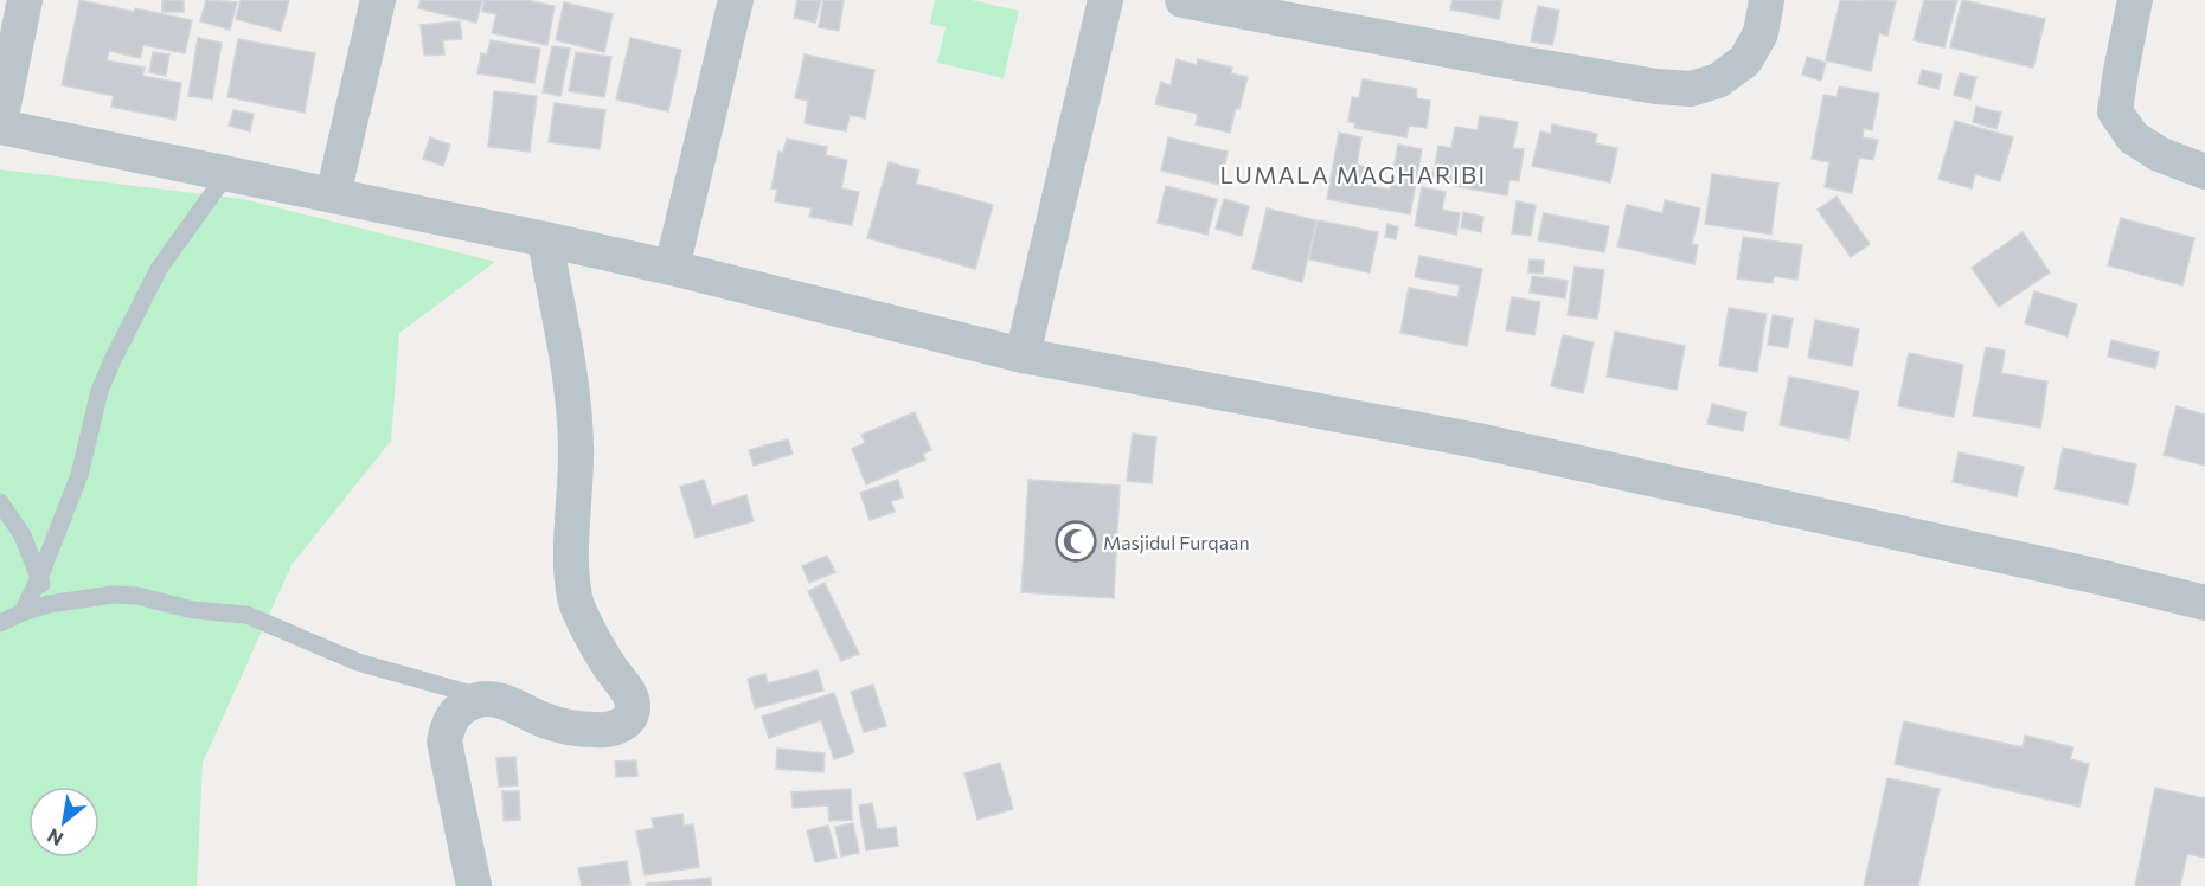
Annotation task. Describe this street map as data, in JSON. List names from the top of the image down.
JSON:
{
  "districts": ["LUMALA MAGHARIBI"],
  "places": {
    "mosque": ["Masjidul Furqaan"]
  },
  "north": "bottom left"
}
